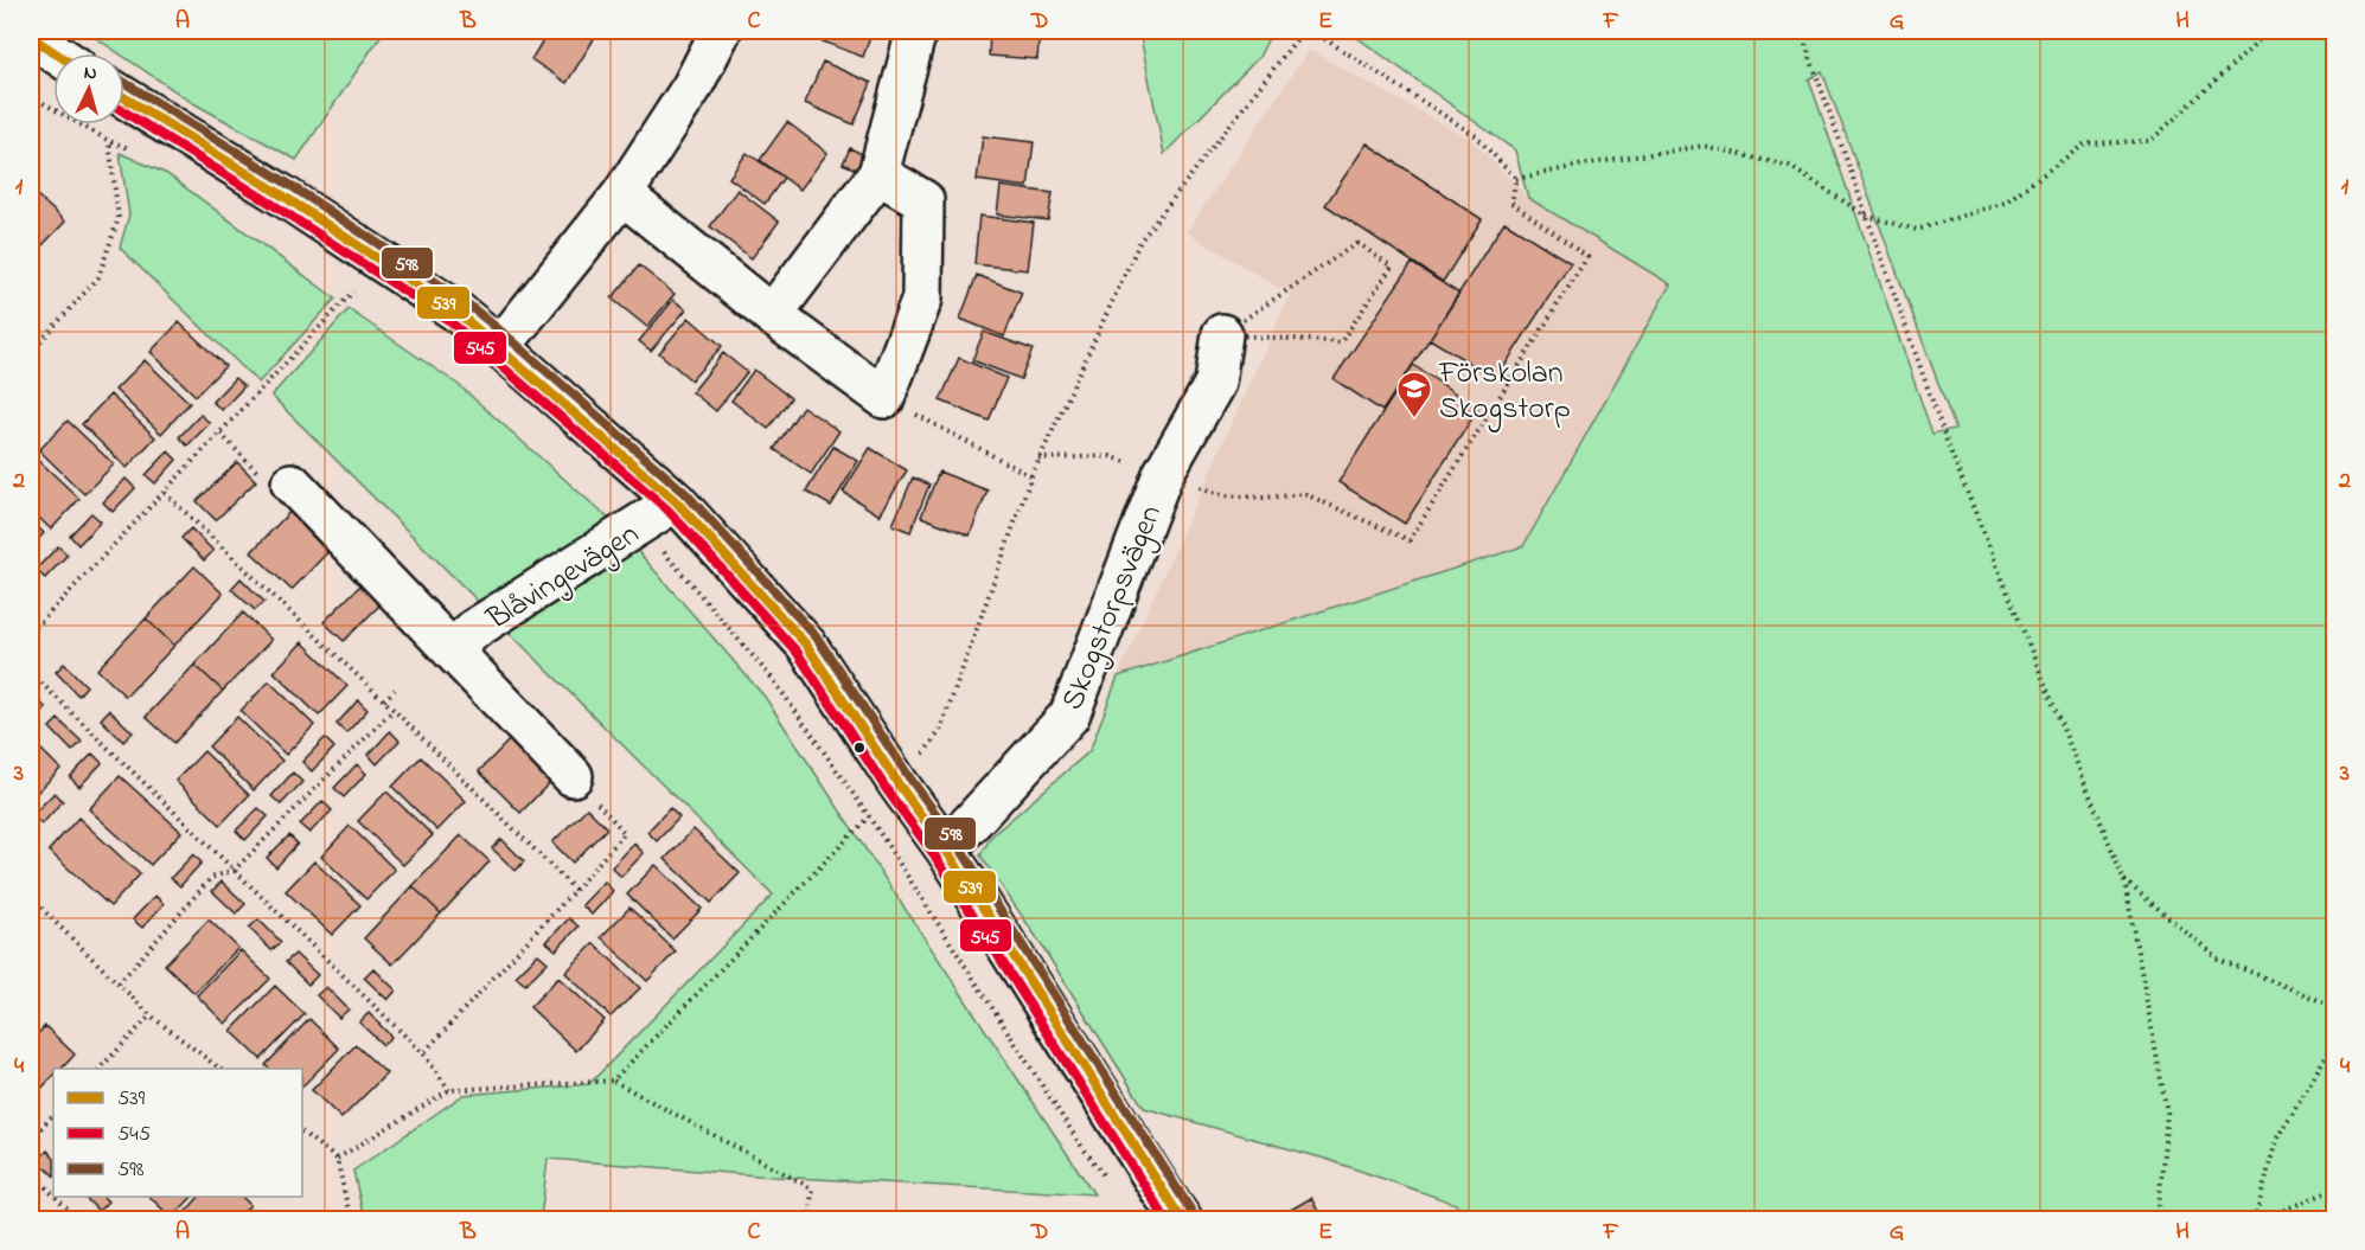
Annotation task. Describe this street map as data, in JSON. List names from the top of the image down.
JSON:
{
  "streets": {
    "street": ["Blåvingevägen", "Skogstorpsvägen"]
  },
  "places": {
    "school or university": ["Förskolan Skogstorp"]
  },
  "lines": ["transit line 539", "transit line 598", "transit line 545"],
  "legend": ["539", "545", "598"],
  "north": "top",
  "grid": {
    "columns": [
      "A",
      "B",
      "C",
      "D",
      "E",
      "F",
      "G",
      "H"
    ],
    "rows": [
      "1",
      "2",
      "3",
      "4"
    ]
  }
}
